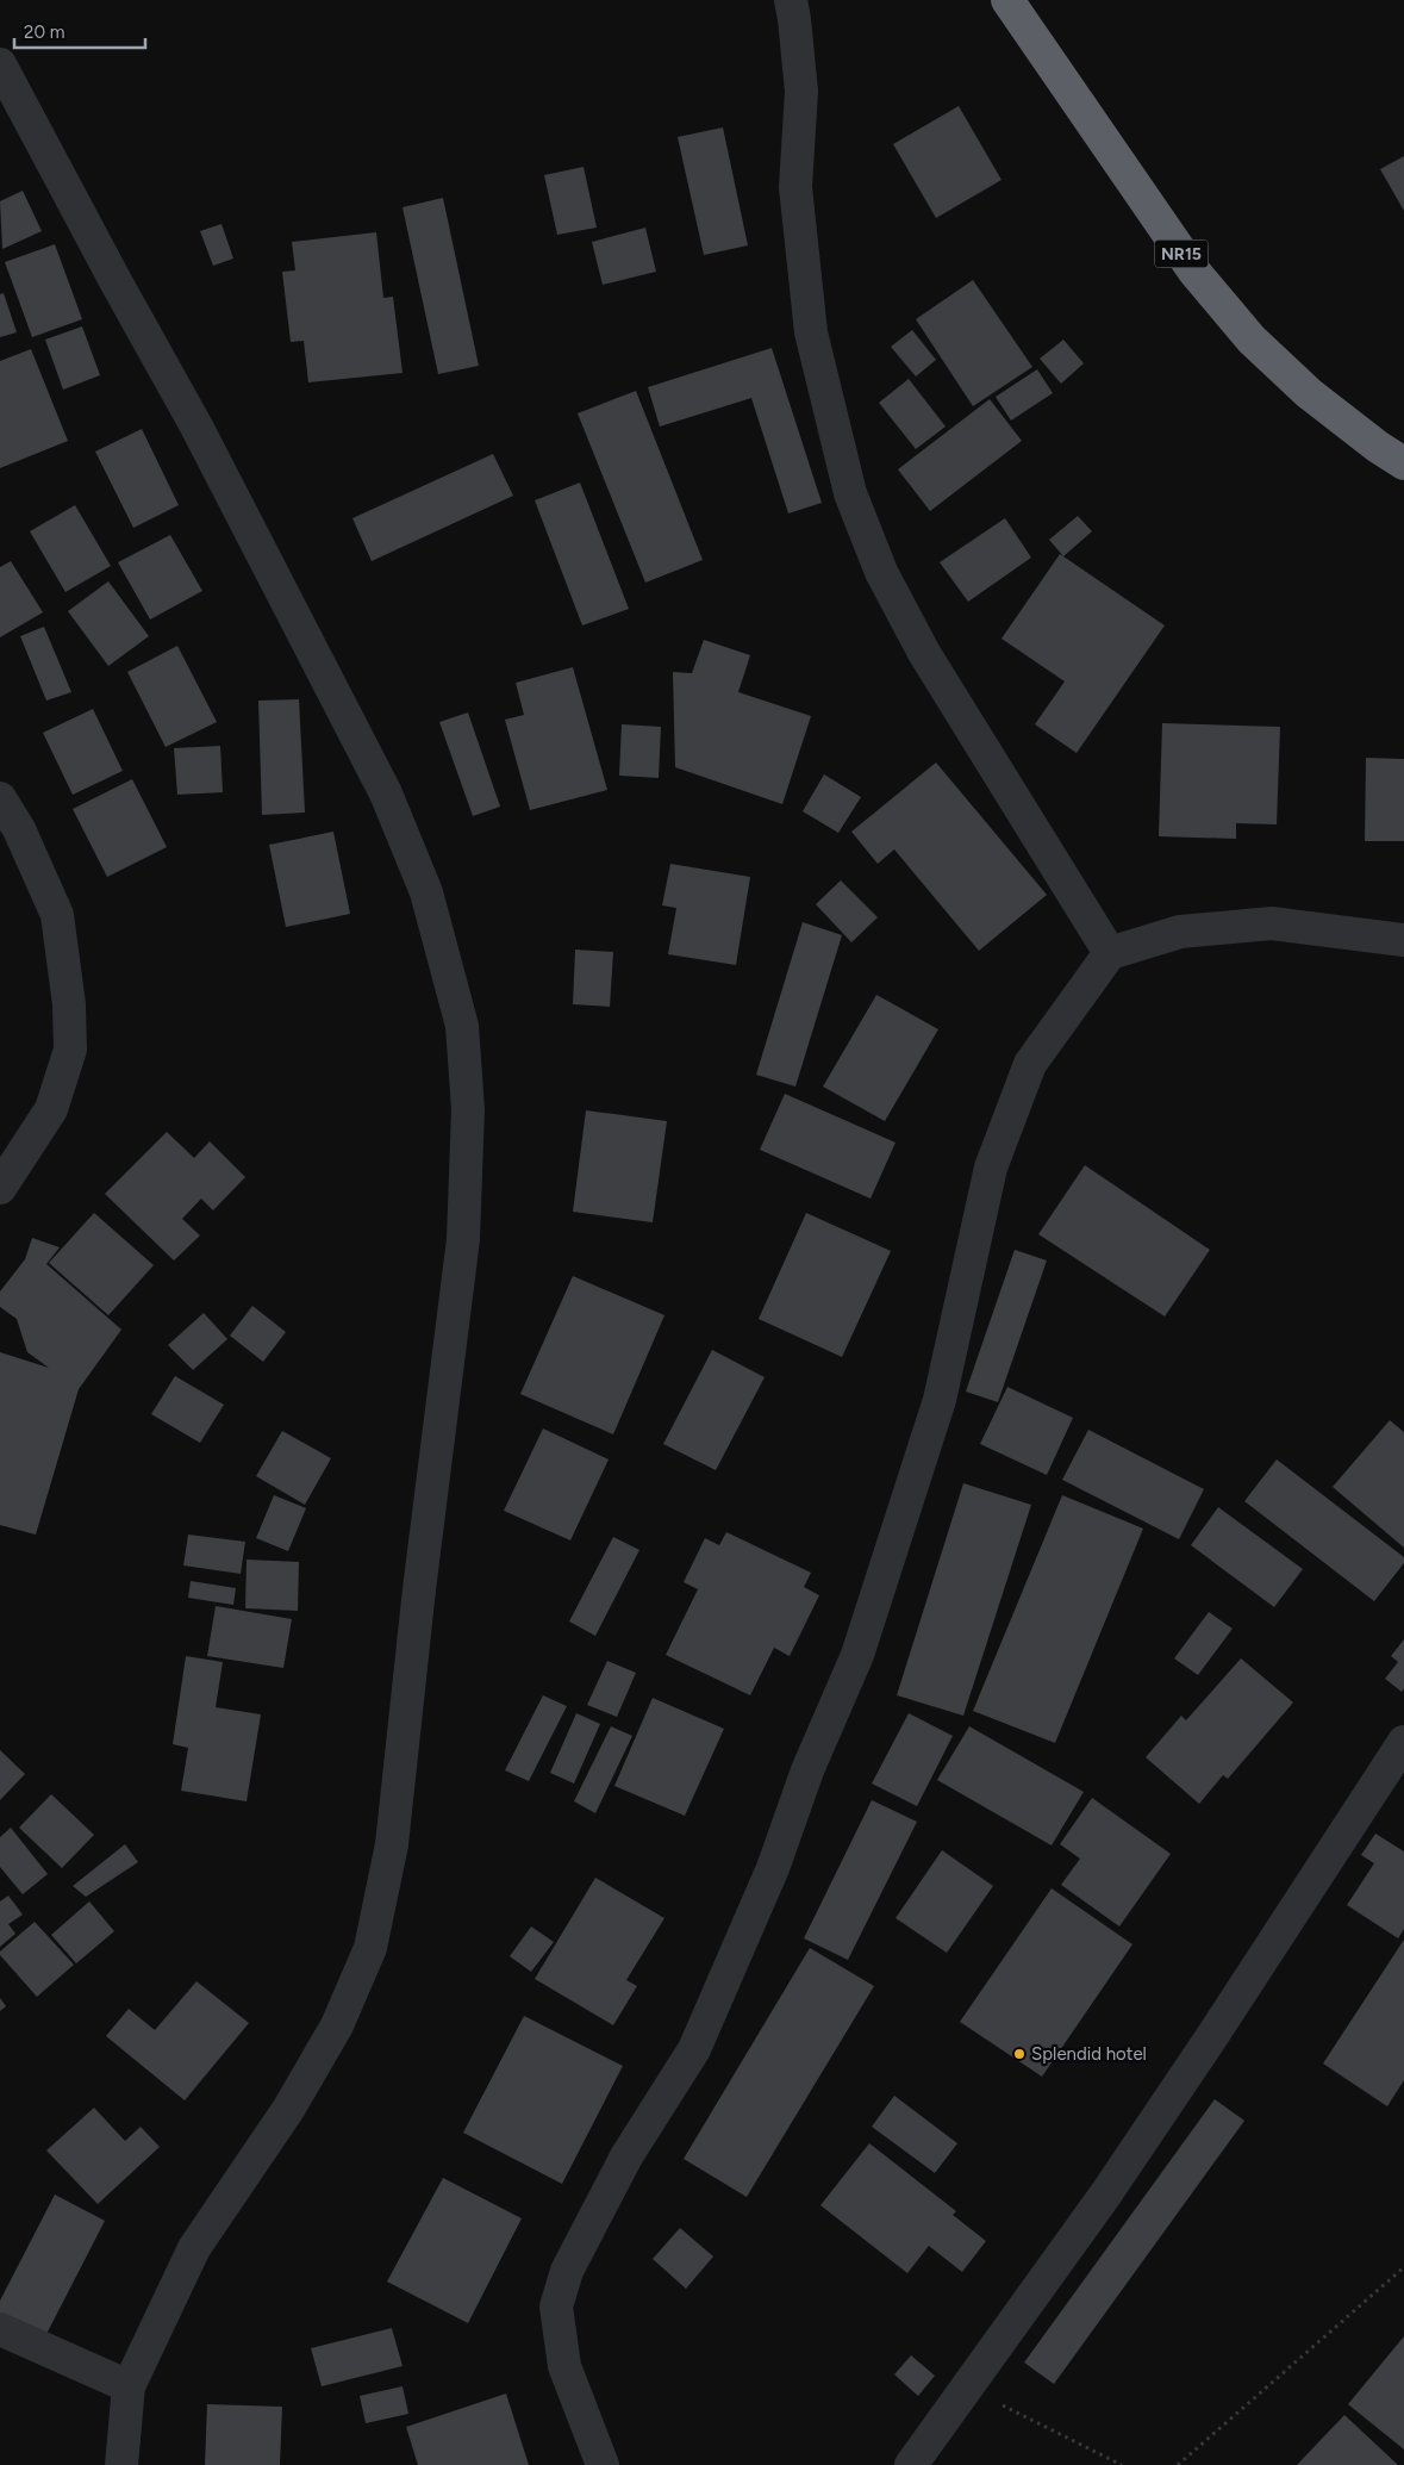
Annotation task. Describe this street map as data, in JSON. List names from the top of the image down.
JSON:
{
  "streets": {
    "highway": ["NR15"]
  },
  "places": ["Splendid hotel"],
  "scale_bar": "20 m"
}
